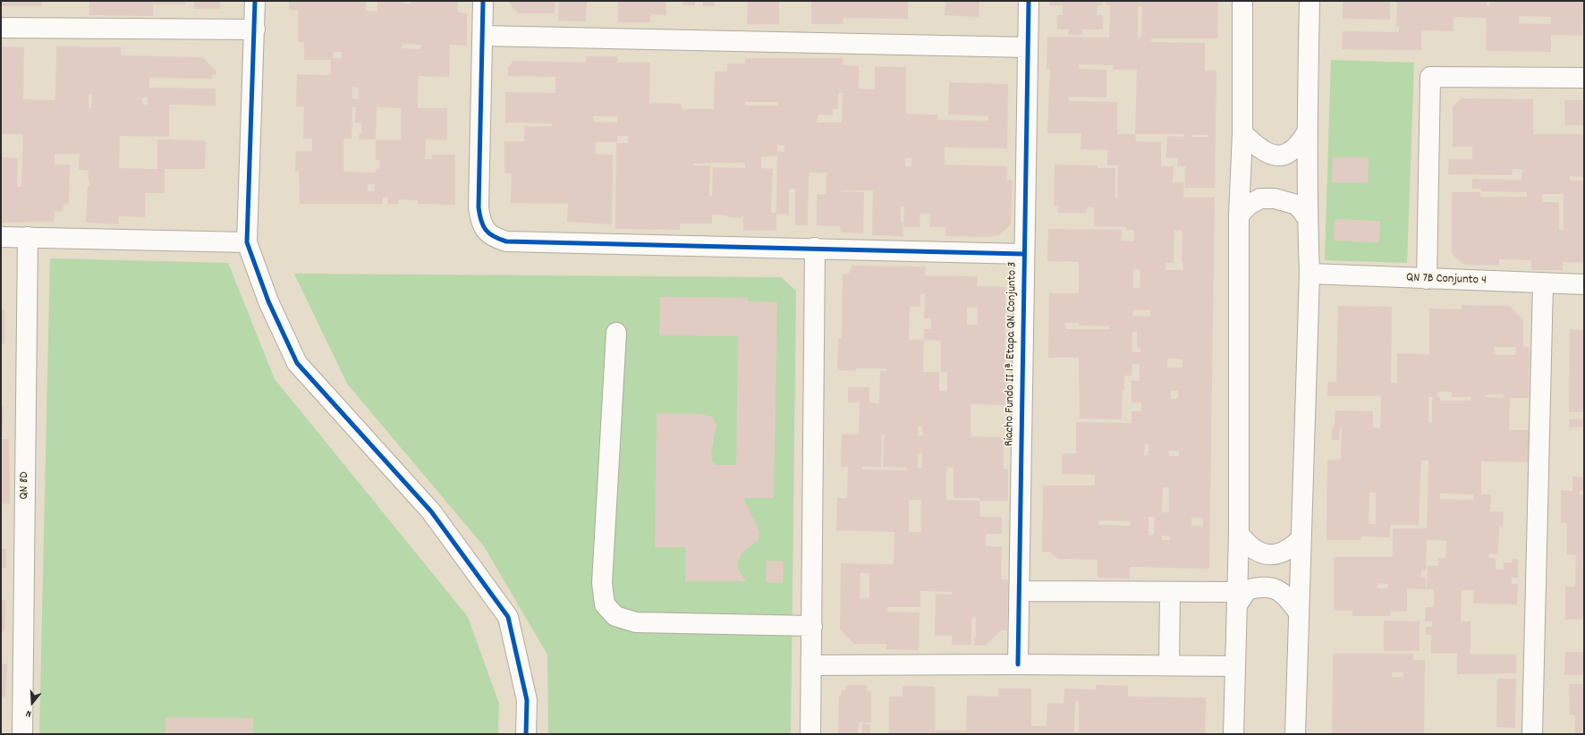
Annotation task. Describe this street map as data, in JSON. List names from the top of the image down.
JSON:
{
  "streets": {
    "street": ["QN 7B Conjunto 4", "Riacho Fundo II 1ª Etapa QN Conjunto 3", "QN 8D"]
  },
  "north": "bottom"
}
